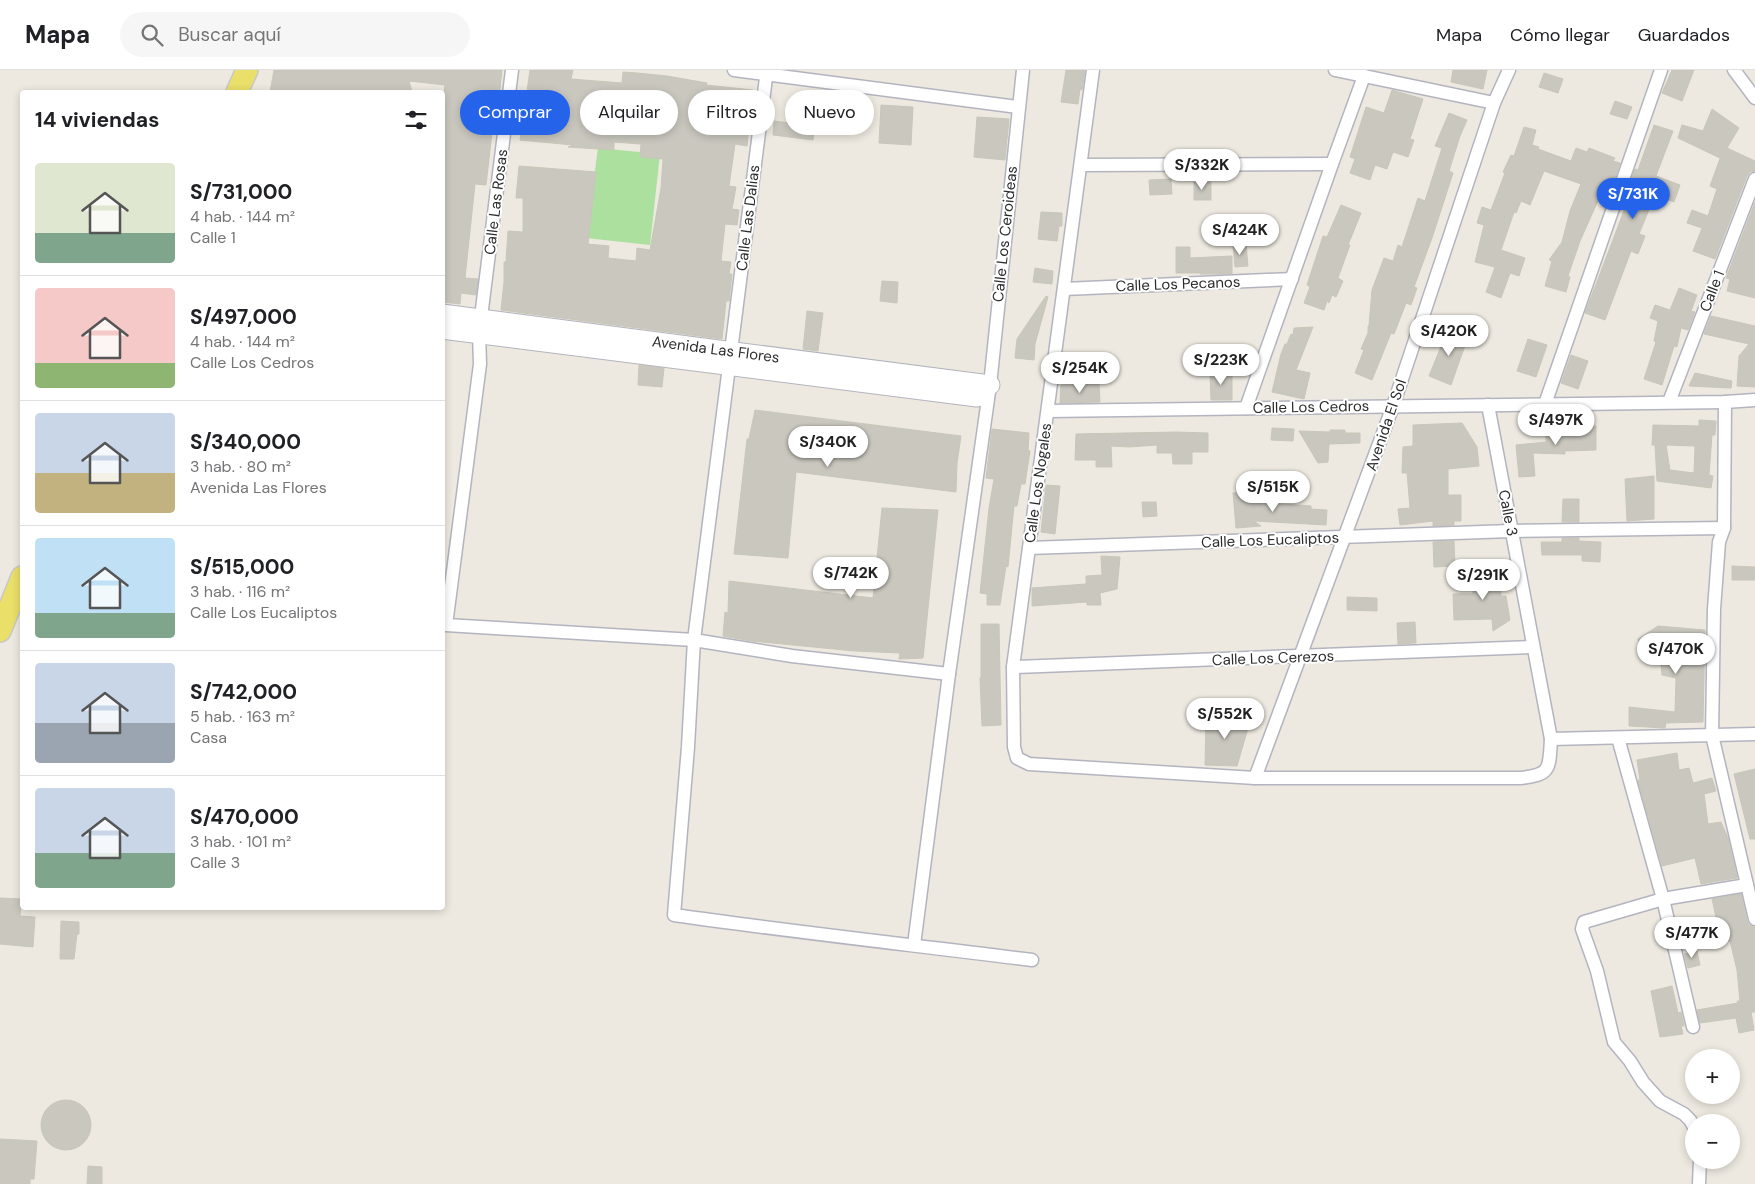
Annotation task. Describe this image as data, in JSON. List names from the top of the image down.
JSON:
{
  "streets": {
    "street": [
      "Calle Las Rosas",
      "Calle Las Dalias",
      "Calle Los Ceroideas",
      "Calle Los Pecanos",
      "Calle 1",
      "Avenida Las Flores",
      "Calle Los Cedros",
      "Avenida El Sol",
      "Calle Los Nogales",
      "Calle 3",
      "Calle Los Eucaliptos",
      "Calle Los Cerezos"
    ]
  },
  "crossings": [
    ["Calle Las Rosas", "Calle Las Dalias"],
    ["Calle Las Rosas", "Avenida Las Flores"],
    ["Calle Las Dalias", "Calle Los Ceroideas"],
    ["Calle Las Dalias", "Avenida Las Flores"],
    ["Calle Los Ceroideas", "Avenida Las Flores"],
    ["Calle Los Pecanos", "Calle Los Nogales"],
    ["Calle 1", "Calle Los Cedros"],
    ["Calle Los Cedros", "Avenida El Sol"],
    ["Calle Los Cedros", "Calle Los Nogales"],
    ["Calle Los Cedros", "Calle 3"],
    ["Avenida El Sol", "Calle 3"],
    ["Avenida El Sol", "Calle Los Eucaliptos"],
    ["Avenida El Sol", "Calle Los Cerezos"],
    ["Calle Los Nogales", "Calle 3"],
    ["Calle Los Nogales", "Calle Los Eucaliptos"],
    ["Calle Los Nogales", "Calle Los Cerezos"],
    ["Calle 3", "Calle Los Eucaliptos"],
    ["Calle 3", "Calle Los Cerezos"]
  ],
  "page": {
    "header": "Mapa",
    "search": "Buscar aquí",
    "nav": ["Mapa", "Cómo llegar", "Guardados"],
    "chip": [
      "Comprar",
      "Alquilar",
      "Filtros",
      "Nuevo"
    ],
    "heading": "14 viviendas",
    "price": [
      "S/332K",
      "S/731K",
      "S/424K",
      "S/420K",
      "S/223K",
      "S/254K",
      "S/497K",
      "S/340K",
      "S/515K",
      "S/742K",
      "S/291K",
      "S/470K",
      "S/552K",
      "S/477K"
    ],
    "list": [
      {
        "name": "S/731,000",
        "note": "4 hab. · 144 m² · Calle 1"
      },
      {
        "name": "S/497,000",
        "note": "4 hab. · 144 m² · Calle Los Cedros"
      },
      {
        "name": "S/340,000",
        "note": "3 hab. · 80 m² · Avenida Las Flores"
      },
      {
        "name": "S/515,000",
        "note": "3 hab. · 116 m² · Calle Los Eucaliptos"
      },
      {
        "name": "S/742,000",
        "note": "5 hab. · 163 m² · Casa"
      },
      {
        "name": "S/470,000",
        "note": "3 hab. · 101 m² · Calle 3"
      }
    ],
    "map_buttons": ["+", "−"]
  }
}
